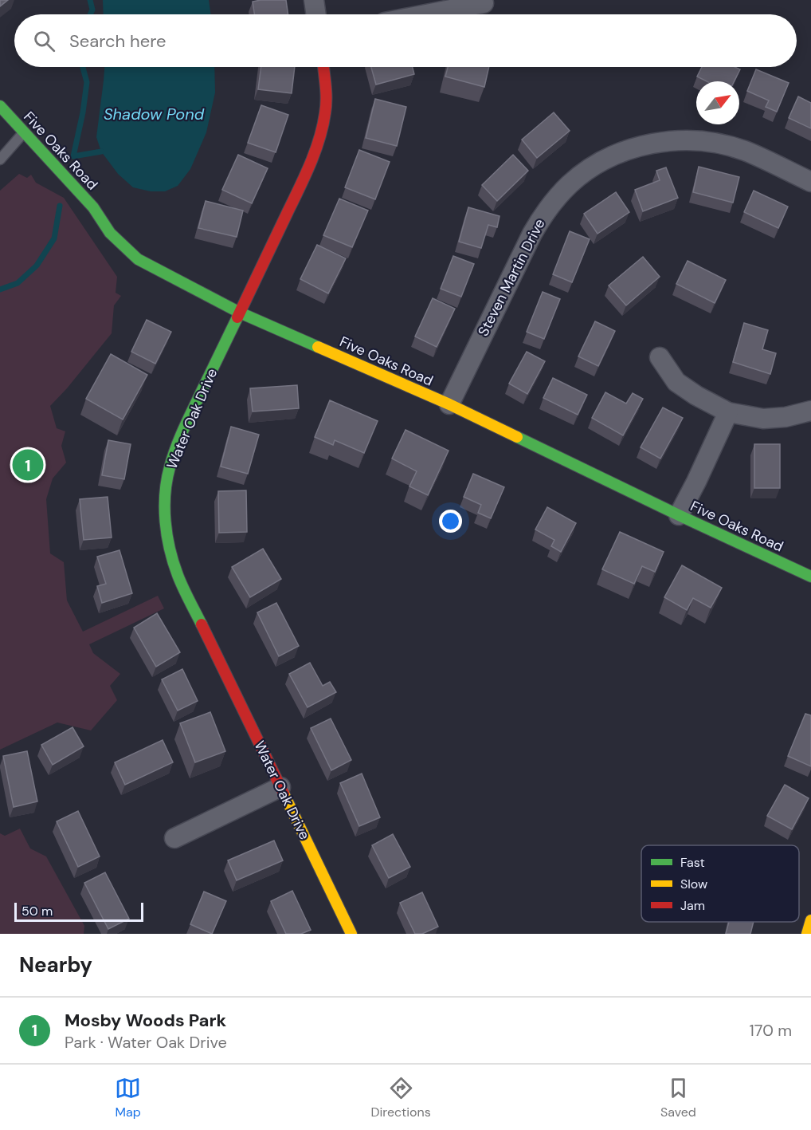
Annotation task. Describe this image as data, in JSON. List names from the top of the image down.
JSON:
{
  "streets": {
    "street": ["Five Oaks Road", "Steven Martin Drive", "Water Oak Drive"]
  },
  "crossings": [
    ["Five Oaks Road", "Steven Martin Drive"],
    ["Five Oaks Road", "Water Oak Drive"]
  ],
  "water": ["Shadow Pond"],
  "legend": ["Fast", "Slow", "Jam"],
  "scale_bar": "50 m",
  "north": "top right",
  "page": {
    "search": "Search here",
    "pins": "1",
    "scale": "50 m",
    "heading": "Nearby",
    "list": [
      {
        "mark": "1",
        "name": "Mosby Woods Park",
        "note": "Park · Water Oak Drive",
        "value": "170 m"
      }
    ],
    "nav": ["Map", "Directions", "Saved"]
  }
}
